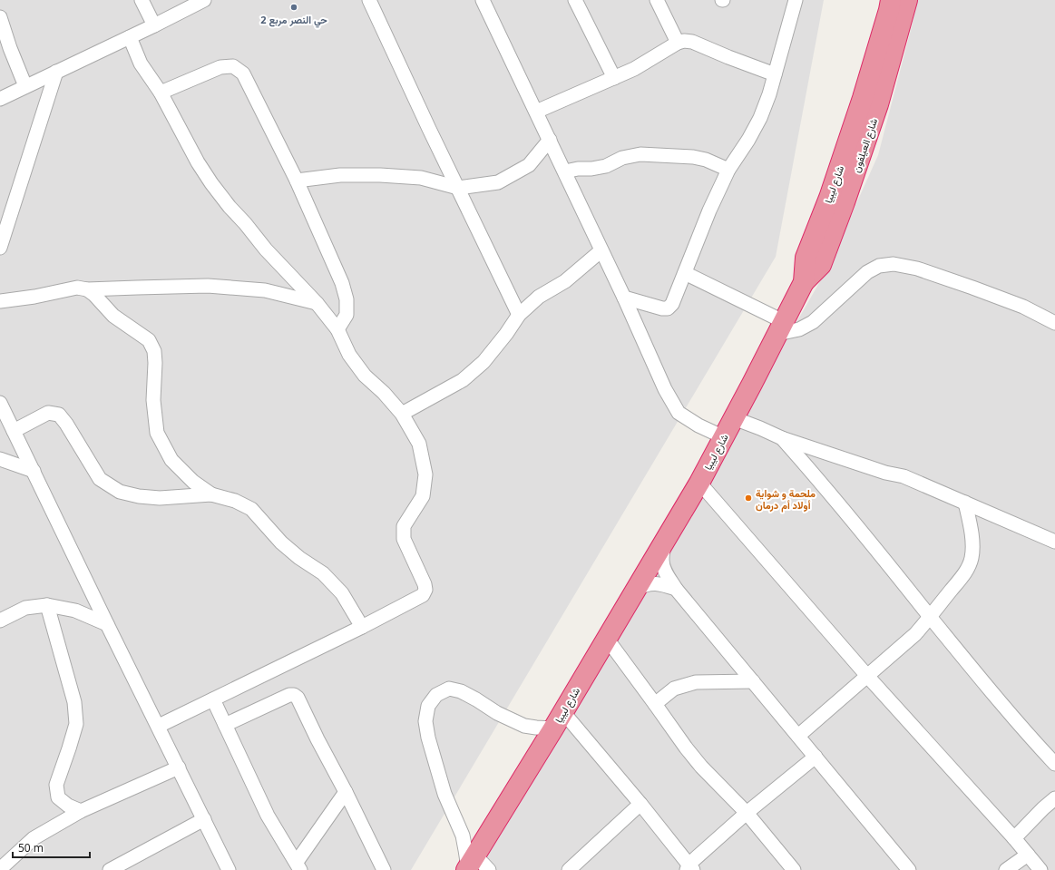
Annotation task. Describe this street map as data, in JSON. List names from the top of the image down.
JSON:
{
  "streets": {
    "highway": ["شارع العيلفون", "شارع ليبيا"]
  },
  "crossings": [
    ["شارع العيلفون", "شارع ليبيا"]
  ],
  "places": ["حي النصر مربع 2", "ملحمة و شواية أولاد أم درمان"],
  "scale_bar": "50 m"
}
